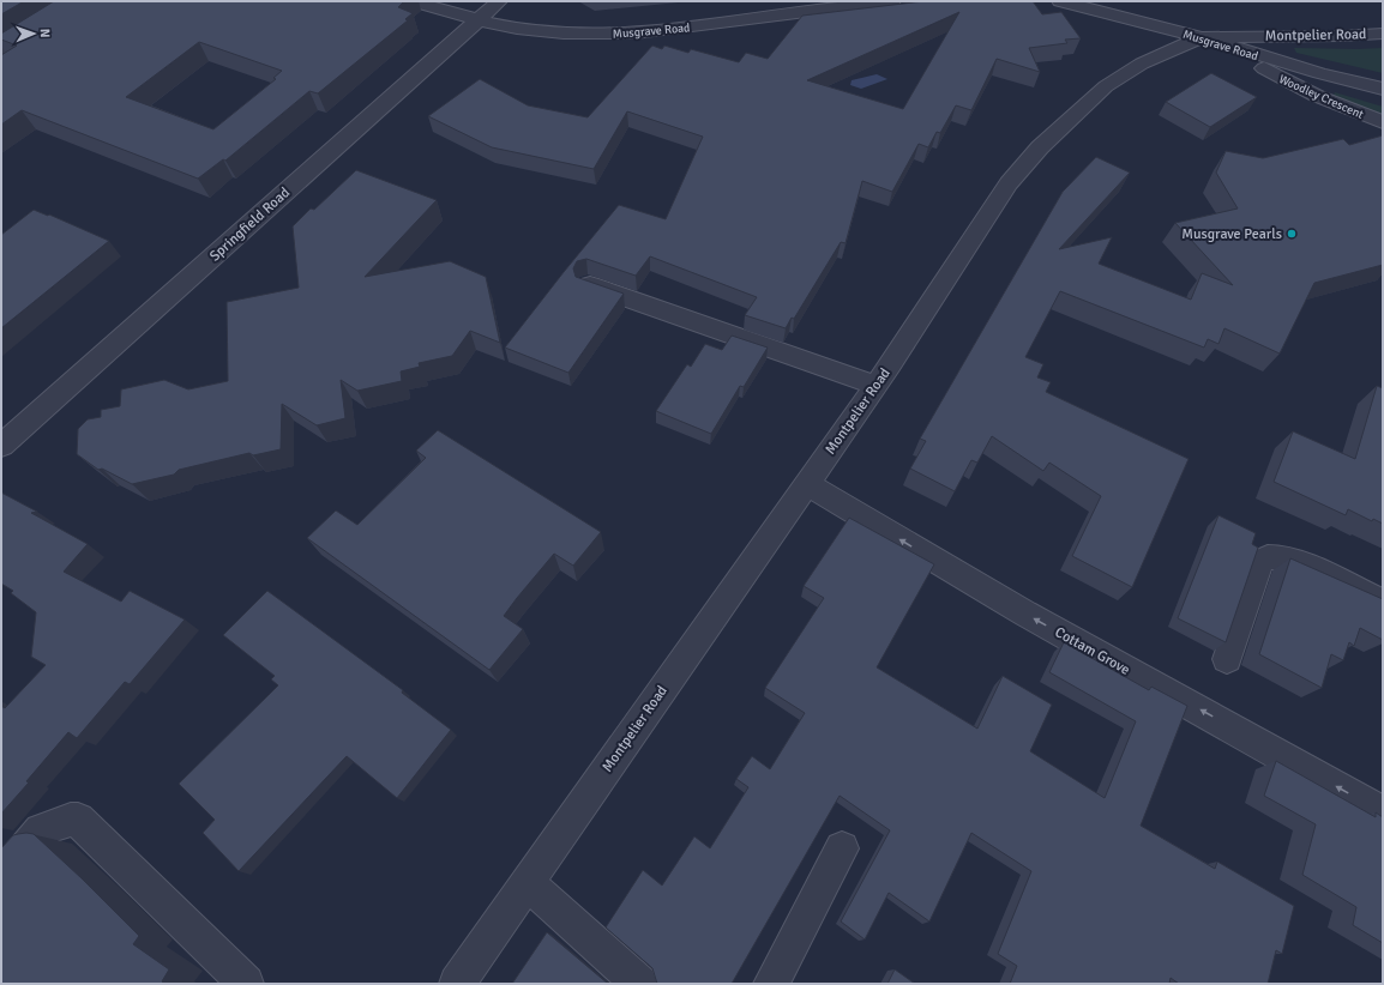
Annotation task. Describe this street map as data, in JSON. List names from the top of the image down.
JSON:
{
  "streets": {
    "street": [
      "Musgrave Road",
      "Montpelier Road",
      "Woodley Crescent",
      "Springfield Road",
      "Cottam Grove"
    ]
  },
  "crossings": [
    ["Musgrave Road", "Montpelier Road"],
    ["Musgrave Road", "Woodley Crescent"],
    ["Musgrave Road", "Springfield Road"],
    ["Montpelier Road", "Cottam Grove"]
  ],
  "one_way": ["Cottam Grove"],
  "places": ["Musgrave Pearls"],
  "north": "right"
}
